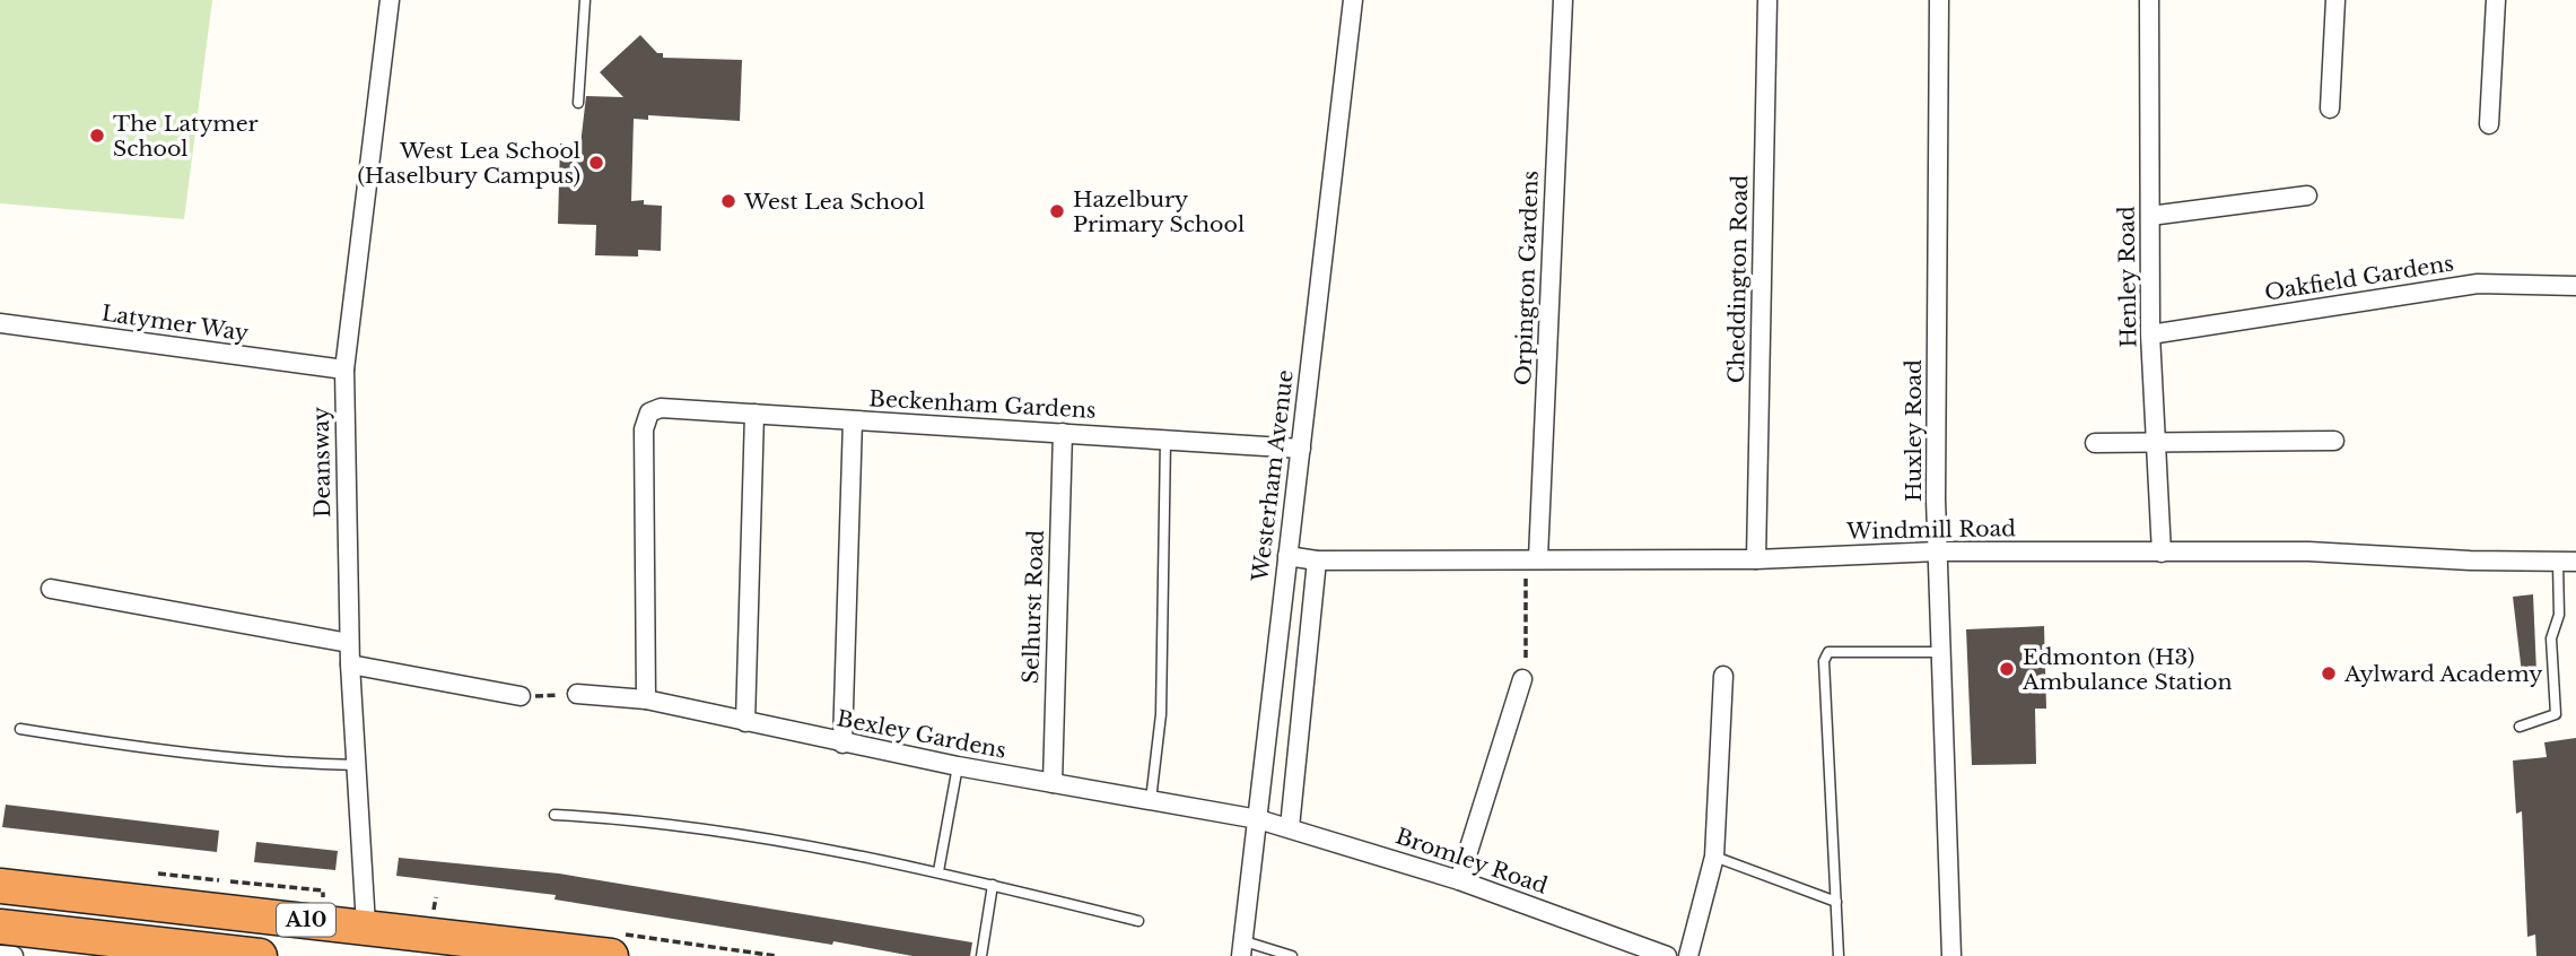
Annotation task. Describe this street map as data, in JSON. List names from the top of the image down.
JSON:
{
  "streets": {
    "highway": ["A10"],
    "street": [
      "Henley Road",
      "Orpington Gardens",
      "Oakfield Gardens",
      "Cheddington Road",
      "Latymer Way",
      "Beckenham Gardens",
      "Huxley Road",
      "Deansway",
      "Westerham Avenue",
      "Windmill Road",
      "Selhurst Road",
      "Bexley Gardens",
      "Bromley Road"
    ]
  },
  "crossings": [
    ["Henley Road", "Oakfield Gardens"],
    ["Henley Road", "Windmill Road"],
    ["Orpington Gardens", "Windmill Road"],
    ["Cheddington Road", "Windmill Road"],
    ["Latymer Way", "Deansway"],
    ["Beckenham Gardens", "Westerham Avenue"],
    ["Beckenham Gardens", "Selhurst Road"],
    ["Beckenham Gardens", "Bexley Gardens"],
    ["Huxley Road", "Windmill Road"],
    ["Deansway", "A10"],
    ["Westerham Avenue", "Windmill Road"],
    ["Westerham Avenue", "Bexley Gardens"],
    ["Westerham Avenue", "Bromley Road"],
    ["Selhurst Road", "Bexley Gardens"],
    ["Bexley Gardens", "Bromley Road"]
  ],
  "places": [
    "The Latymer School",
    "West Lea School (Haselbury Campus)",
    "West Lea School",
    "Hazelbury Primary School",
    "Edmonton (H3) Ambulance Station",
    "Aylward Academy"
  ]
}
